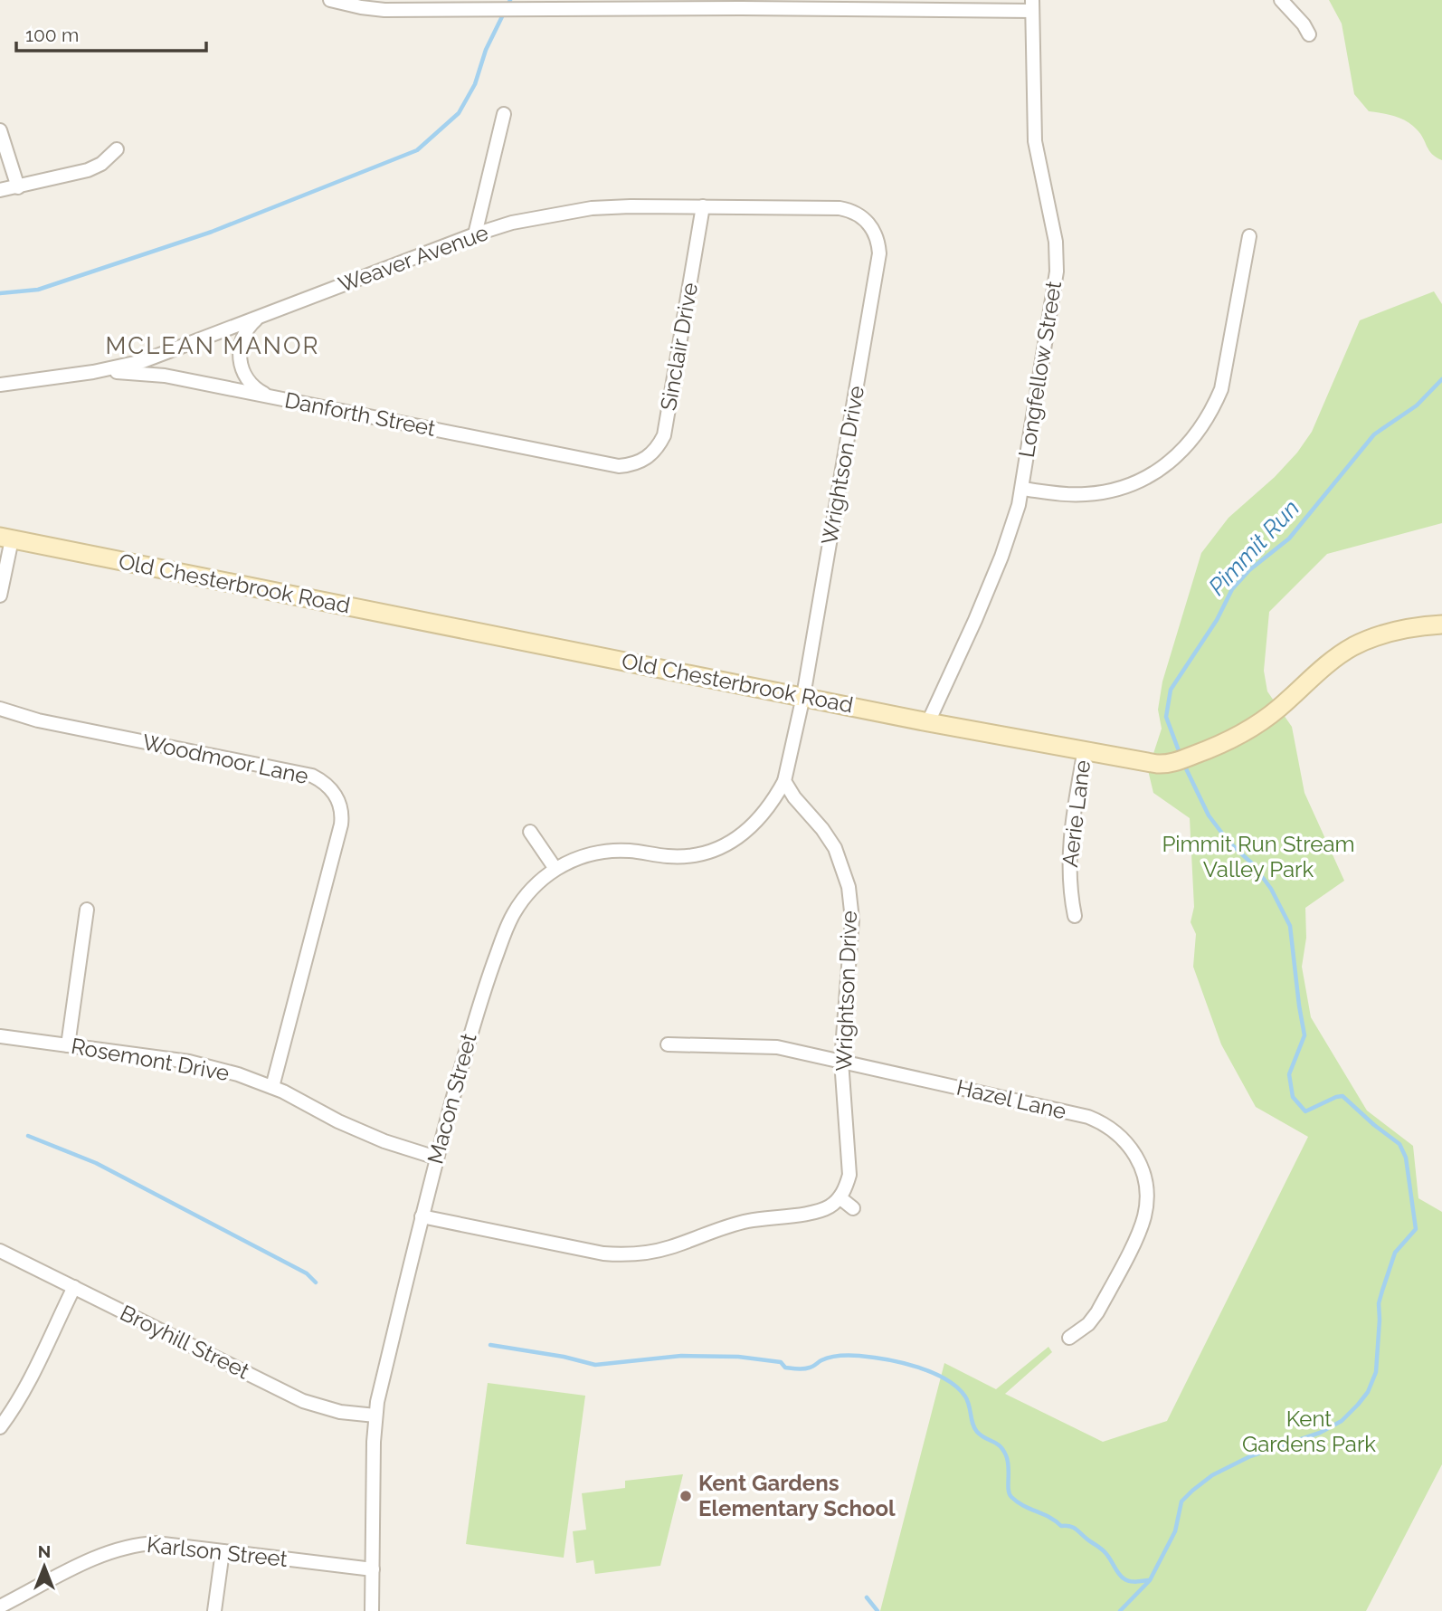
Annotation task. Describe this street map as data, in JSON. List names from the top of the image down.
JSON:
{
  "streets": {
    "street": [
      "Weaver Avenue",
      "Sinclair Drive",
      "Longfellow Street",
      "Danforth Street",
      "Wrightson Drive",
      "Old Chesterbrook Road",
      "Woodmoor Lane",
      "Aerie Lane",
      "Rosemont Drive",
      "Macon Street",
      "Hazel Lane",
      "Broyhill Street",
      "Karlson Street"
    ]
  },
  "crossings": [
    ["Weaver Avenue", "Sinclair Drive"],
    ["Weaver Avenue", "Danforth Street"],
    ["Weaver Avenue", "Wrightson Drive"],
    ["Sinclair Drive", "Danforth Street"],
    ["Longfellow Street", "Old Chesterbrook Road"],
    ["Wrightson Drive", "Old Chesterbrook Road"],
    ["Wrightson Drive", "Macon Street"],
    ["Wrightson Drive", "Hazel Lane"],
    ["Old Chesterbrook Road", "Aerie Lane"],
    ["Woodmoor Lane", "Rosemont Drive"],
    ["Rosemont Drive", "Macon Street"],
    ["Macon Street", "Broyhill Street"],
    ["Macon Street", "Karlson Street"]
  ],
  "districts": ["MCLEAN MANOR"],
  "water": ["Pimmit Run"],
  "parks": ["Pimmit Run Stream Valley Park", "Kent Gardens Park"],
  "places": ["Kent Gardens Elementary School"],
  "scale_bar": "100 m",
  "north": "top"
}
